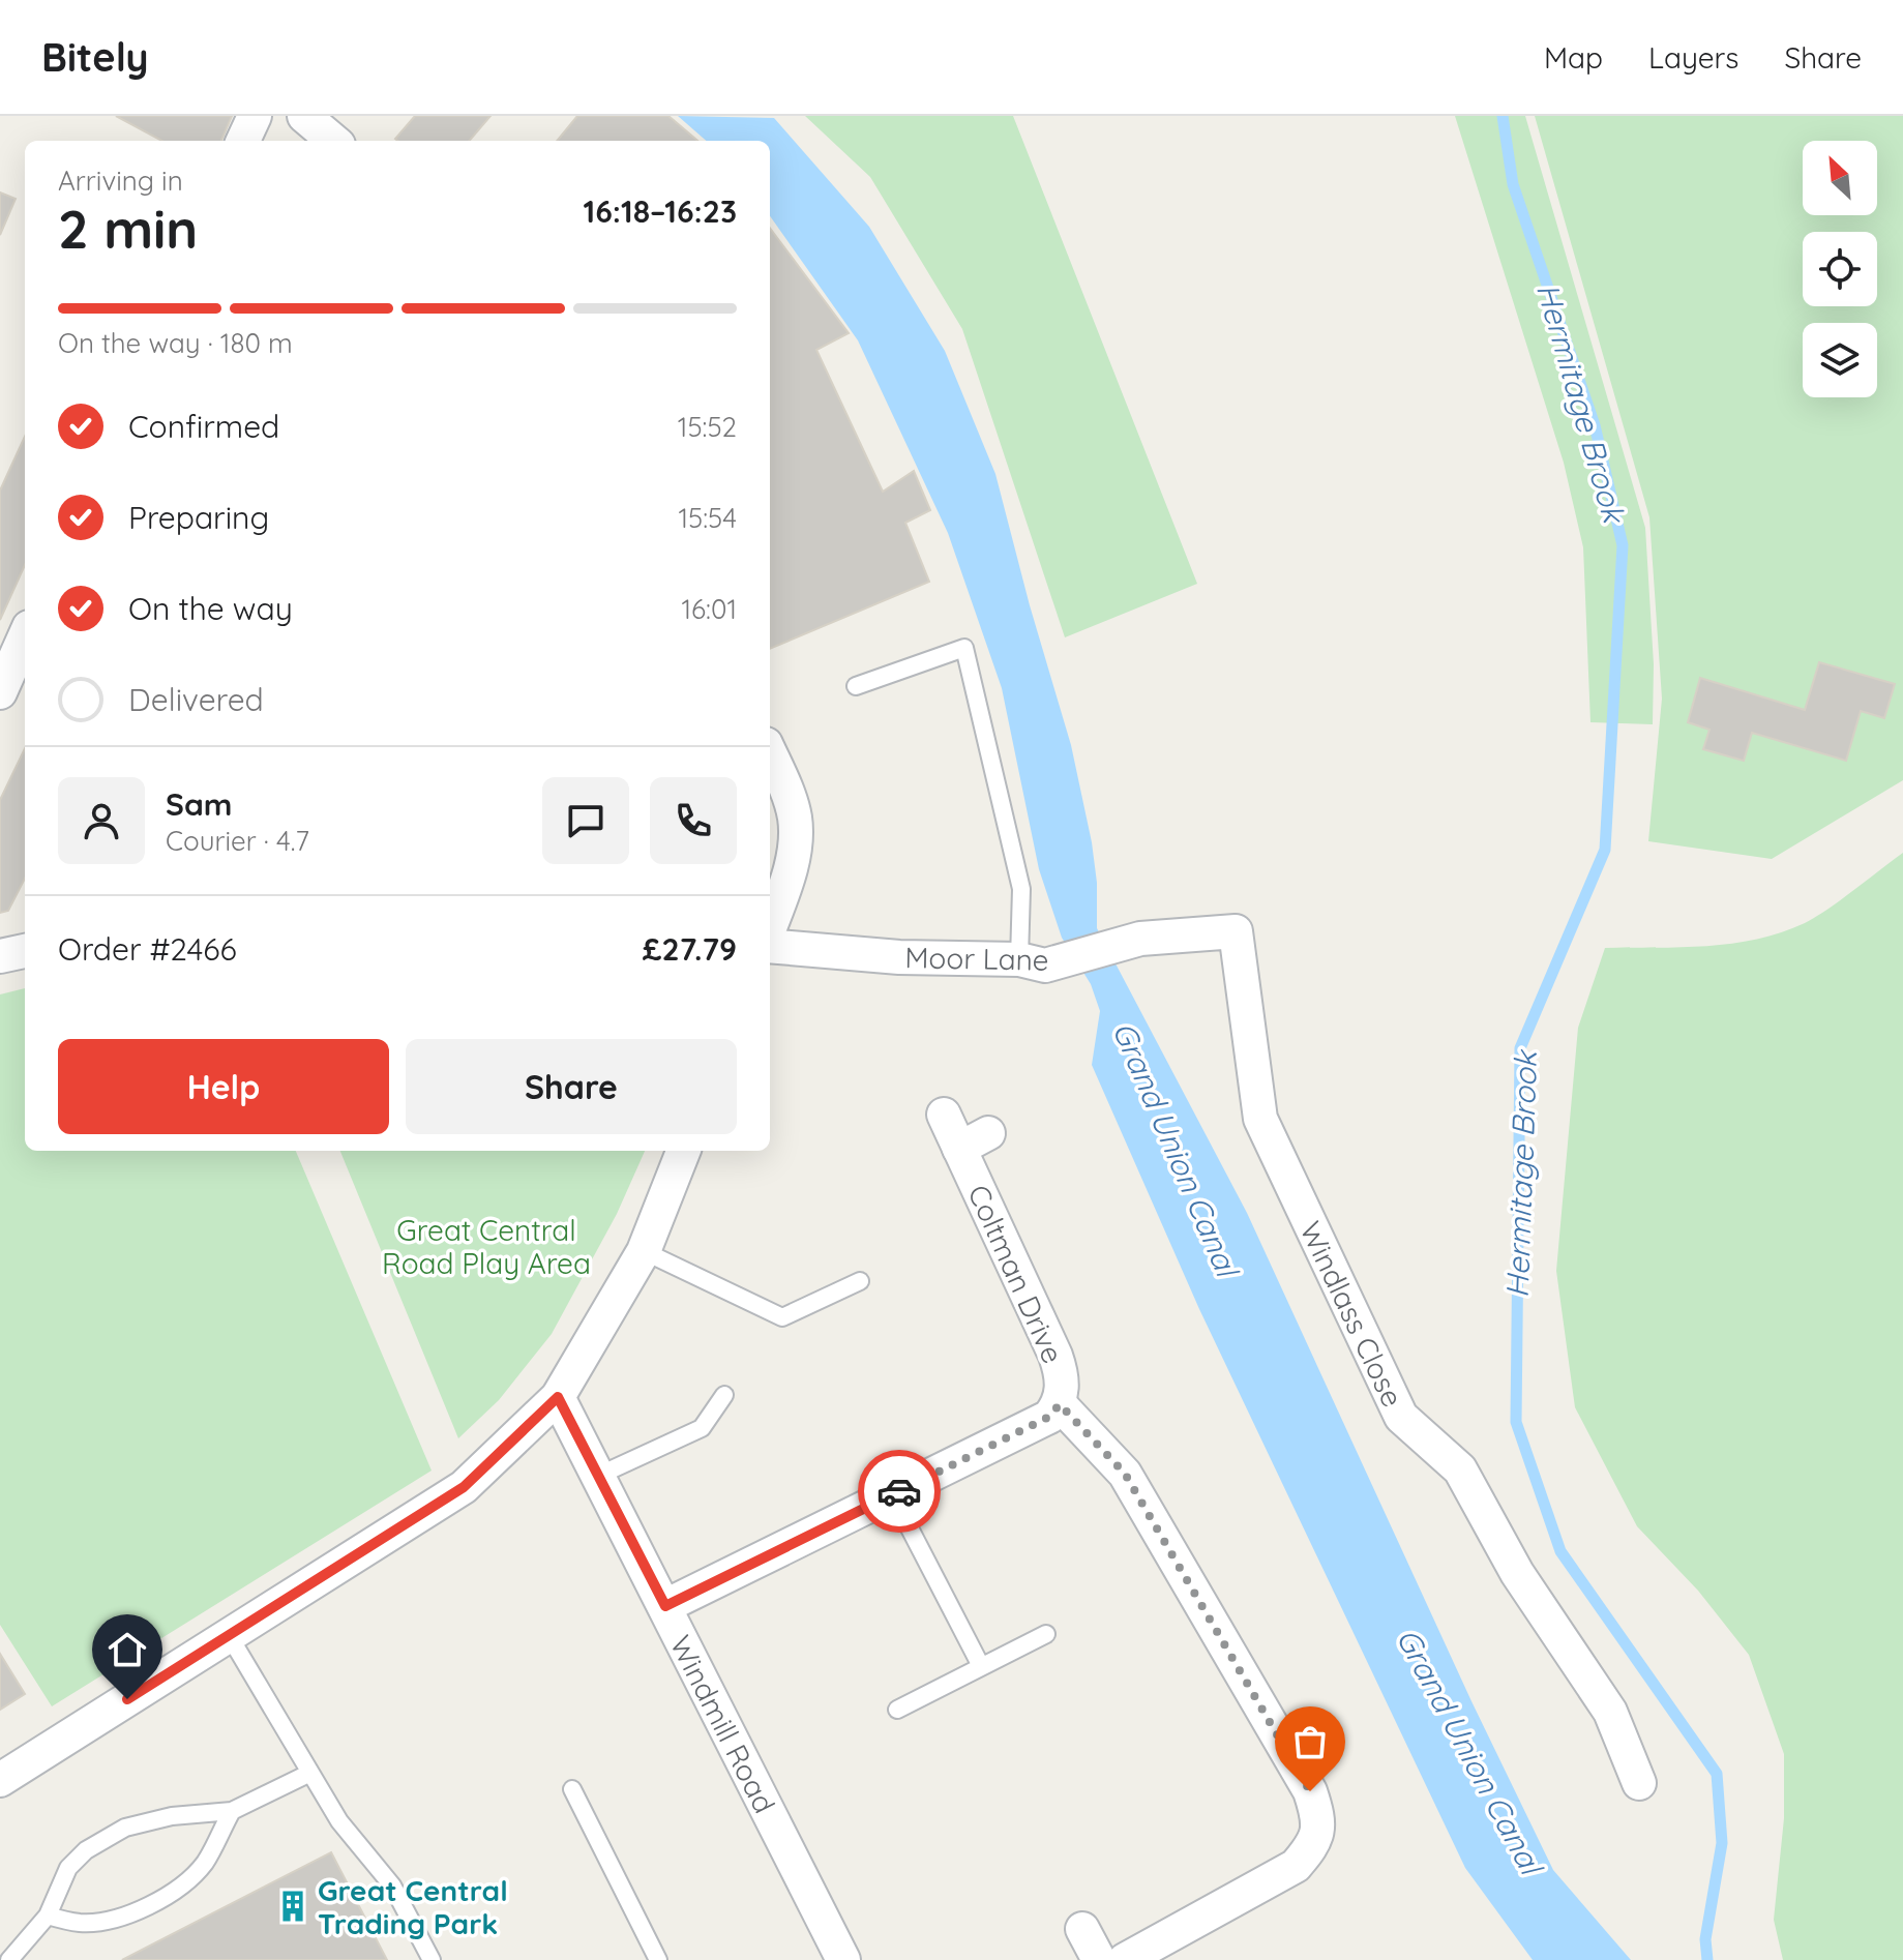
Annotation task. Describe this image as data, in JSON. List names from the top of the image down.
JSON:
{
  "streets": {
    "street": [
      "Moor Lane",
      "Coltman Drive",
      "Windlass Close",
      "Windmill Road"
    ]
  },
  "crossings": [
    ["Moor Lane", "Windlass Close"],
    ["Coltman Drive", "Windmill Road"]
  ],
  "water": ["Hermitage Brook", "Grand Union Canal"],
  "parks": ["Great Central Road Play Area"],
  "places": {
    "building": ["Great Central Trading Park"]
  },
  "north": "top left",
  "page": {
    "header": "Bitely",
    "nav": ["Map", "Layers", "Share"],
    "heading": ["2 min", "Arriving in", "16:18–16:23"],
    "panel": [
      "Sam",
      "Courier · 4.7",
      "Order #2466",
      "£27.79"
    ],
    "bar": "On the way · 180 m",
    "list": [
      ["Confirmed", "15:52"],
      ["Preparing", "15:54"],
      ["On the way", "16:01"],
      "Delivered"
    ],
    "buttons": ["Help", "Share"]
  }
}
